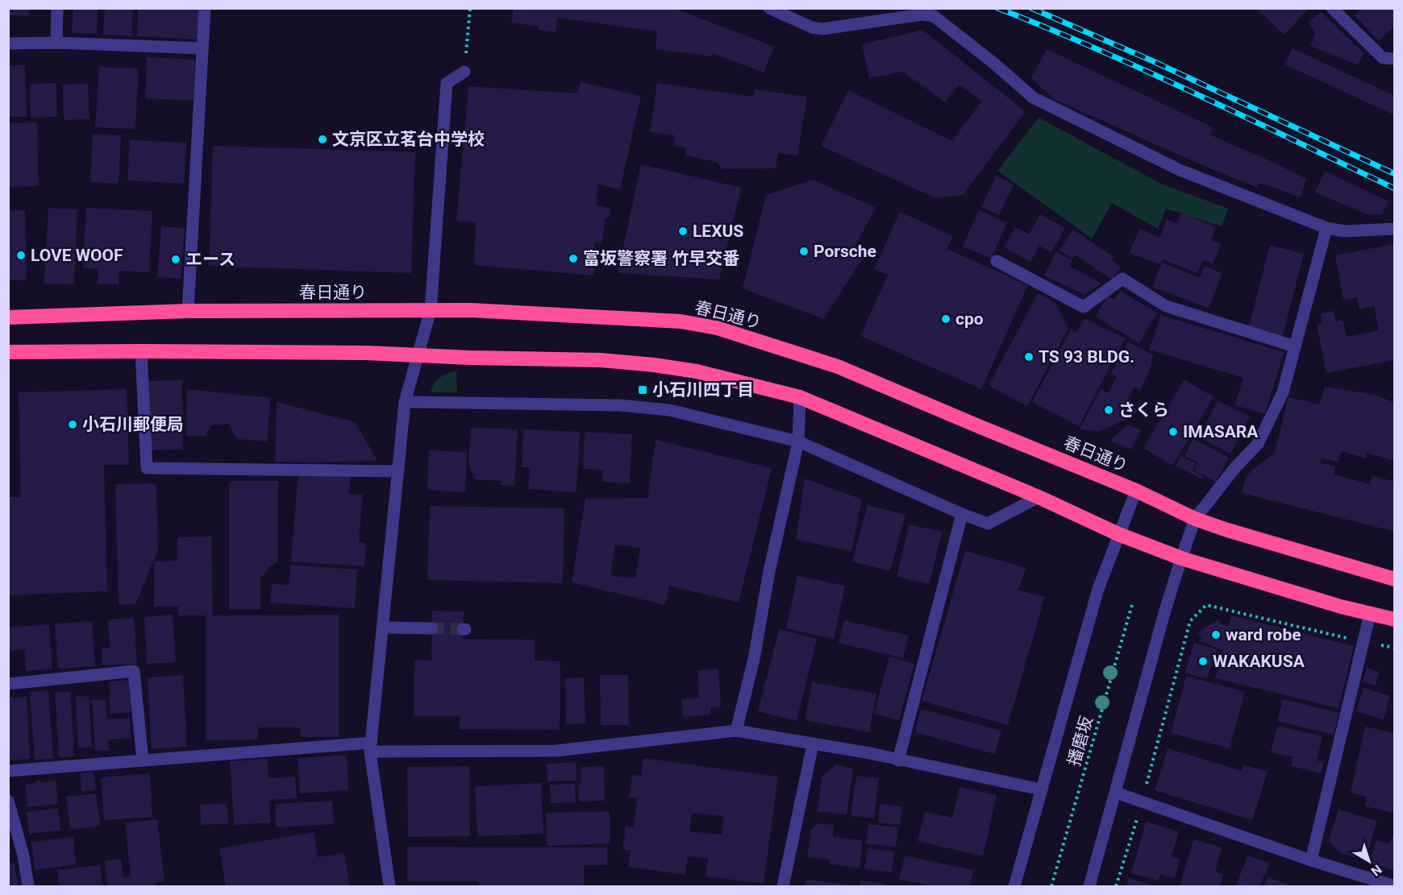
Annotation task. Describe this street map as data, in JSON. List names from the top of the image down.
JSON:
{
  "streets": {
    "highway": ["春日通り"],
    "path": ["播磨坂"]
  },
  "places": {
    "other": [
      "文京区立茗台中学校",
      "LEXUS",
      "Porsche",
      "LOVE WOOF",
      "富坂警察署 竹早交番",
      "エース",
      "cpo",
      "TS 93 BLDG.",
      "さくら",
      "小石川郵便局",
      "IMASARA",
      "ward robe",
      "WAKAKUSA"
    ],
    "transit": ["小石川四丁目"]
  },
  "north": "bottom right"
}
